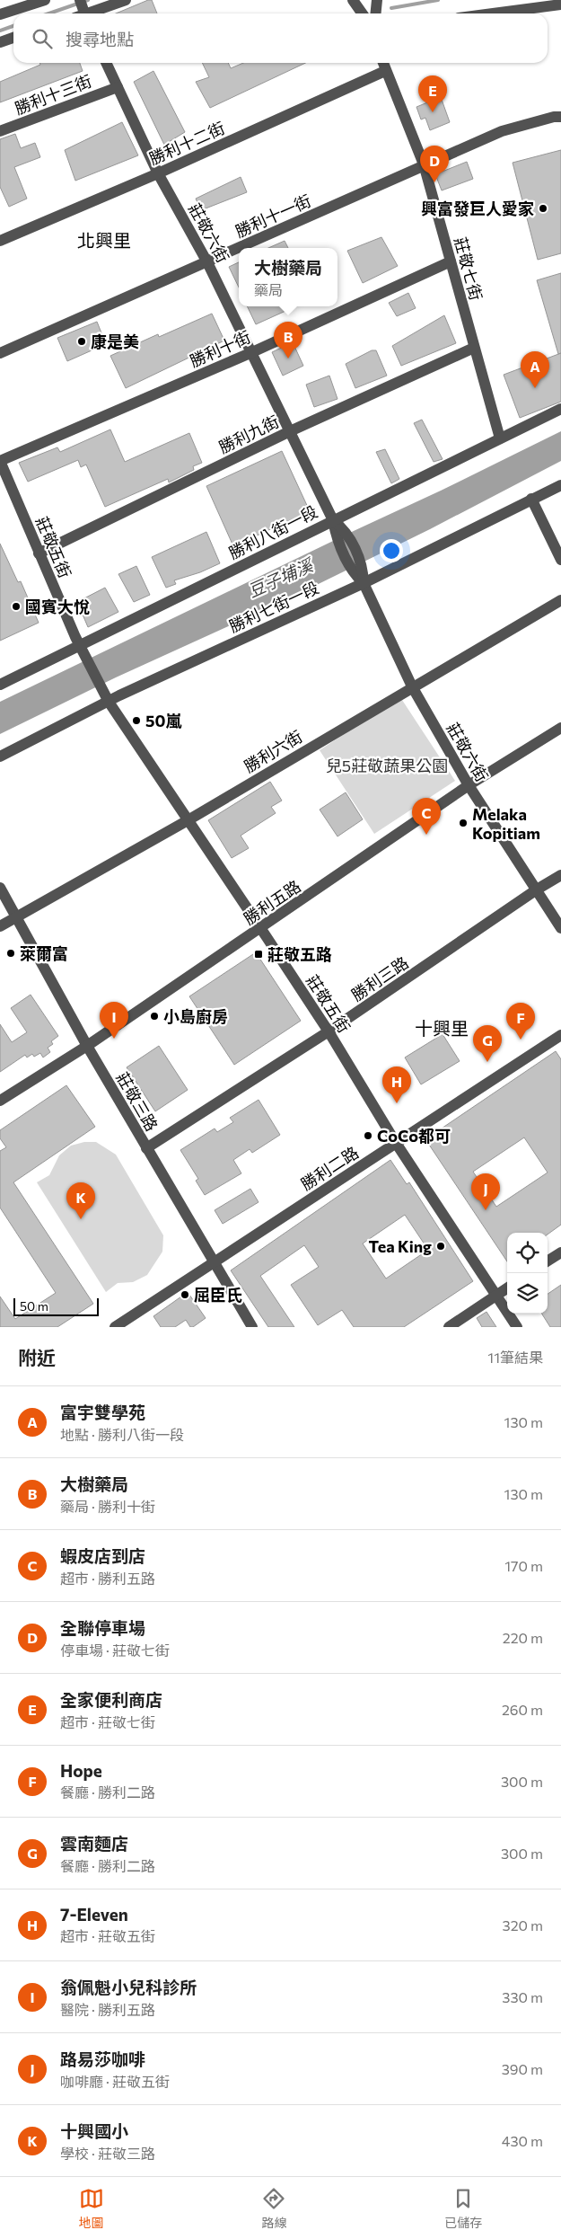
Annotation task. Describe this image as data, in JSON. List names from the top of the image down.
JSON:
{
  "streets": {
    "street": [
      "勝利十三街",
      "勝利十二街",
      "勝利十一街",
      "莊敬六街",
      "莊敬七街",
      "勝利十街",
      "勝利九街",
      "勝利八街一段",
      "莊敬五街",
      "勝利七街一段",
      "勝利六街",
      "勝利五路",
      "勝利三路",
      "莊敬三路",
      "勝利二路"
    ]
  },
  "crossings": [
    ["勝利十三街", "莊敬六街"],
    ["勝利十二街", "莊敬六街"],
    ["勝利十二街", "莊敬七街"],
    ["勝利十一街", "莊敬六街"],
    ["勝利十一街", "莊敬七街"],
    ["莊敬六街", "勝利十街"],
    ["莊敬六街", "勝利九街"],
    ["莊敬六街", "勝利八街一段"],
    ["莊敬六街", "勝利七街一段"],
    ["莊敬六街", "勝利六街"],
    ["莊敬六街", "勝利五路"],
    ["莊敬六街", "勝利三路"],
    ["莊敬七街", "勝利十街"],
    ["莊敬七街", "勝利九街"],
    ["莊敬七街", "勝利八街一段"],
    ["勝利十街", "莊敬五街"],
    ["勝利九街", "莊敬五街"],
    ["勝利八街一段", "莊敬五街"],
    ["莊敬五街", "勝利七街一段"],
    ["莊敬五街", "勝利六街"],
    ["莊敬五街", "勝利五路"],
    ["莊敬五街", "勝利三路"],
    ["莊敬五街", "勝利二路"],
    ["勝利六街", "莊敬三路"],
    ["勝利五路", "莊敬三路"],
    ["勝利三路", "莊敬三路"],
    ["莊敬三路", "勝利二路"]
  ],
  "districts": ["北興里", "十興里"],
  "water": ["豆子埔溪"],
  "parks": ["兒5莊敬蔬果公園"],
  "places": {
    "other": [
      "興富發巨人愛家",
      "康是美",
      "國賓大悅",
      "50嵐",
      "Melaka Kopitiam",
      "萊爾富",
      "小島廚房",
      "CoCo都可",
      "Tea King",
      "屈臣氏"
    ],
    "transit": ["莊敬五路"]
  },
  "scale_bar": "50 m",
  "page": {
    "search": "搜尋地點",
    "pins": [
      "E",
      "D",
      "B",
      "A",
      "C",
      "I",
      "F",
      "G",
      "H",
      "J",
      "K"
    ],
    "popup": ["大樹藥局", "藥局"],
    "scale": "50 m",
    "heading": ["附近", "11筆結果"],
    "list": [
      {
        "mark": "A",
        "name": "富宇雙學苑",
        "note": "地點 · 勝利八街一段",
        "value": "130 m"
      },
      {
        "mark": "B",
        "name": "大樹藥局",
        "note": "藥局 · 勝利十街",
        "value": "130 m"
      },
      {
        "mark": "C",
        "name": "蝦皮店到店",
        "note": "超市 · 勝利五路",
        "value": "170 m"
      },
      {
        "mark": "D",
        "name": "全聯停車場",
        "note": "停車場 · 莊敬七街",
        "value": "220 m"
      },
      {
        "mark": "E",
        "name": "全家便利商店",
        "note": "超市 · 莊敬七街",
        "value": "260 m"
      },
      {
        "mark": "F",
        "name": "Hope",
        "note": "餐廳 · 勝利二路",
        "value": "300 m"
      },
      {
        "mark": "G",
        "name": "雲南麵店",
        "note": "餐廳 · 勝利二路",
        "value": "300 m"
      },
      {
        "mark": "H",
        "name": "7-Eleven",
        "note": "超市 · 莊敬五街",
        "value": "320 m"
      },
      {
        "mark": "I",
        "name": "翁佩魁小兒科診所",
        "note": "醫院 · 勝利五路",
        "value": "330 m"
      },
      {
        "mark": "J",
        "name": "路易莎咖啡",
        "note": "咖啡廳 · 莊敬五街",
        "value": "390 m"
      },
      {
        "mark": "K",
        "name": "十興國小",
        "note": "學校 · 莊敬三路",
        "value": "430 m"
      }
    ],
    "nav": ["地圖", "路線", "已儲存"]
  }
}
